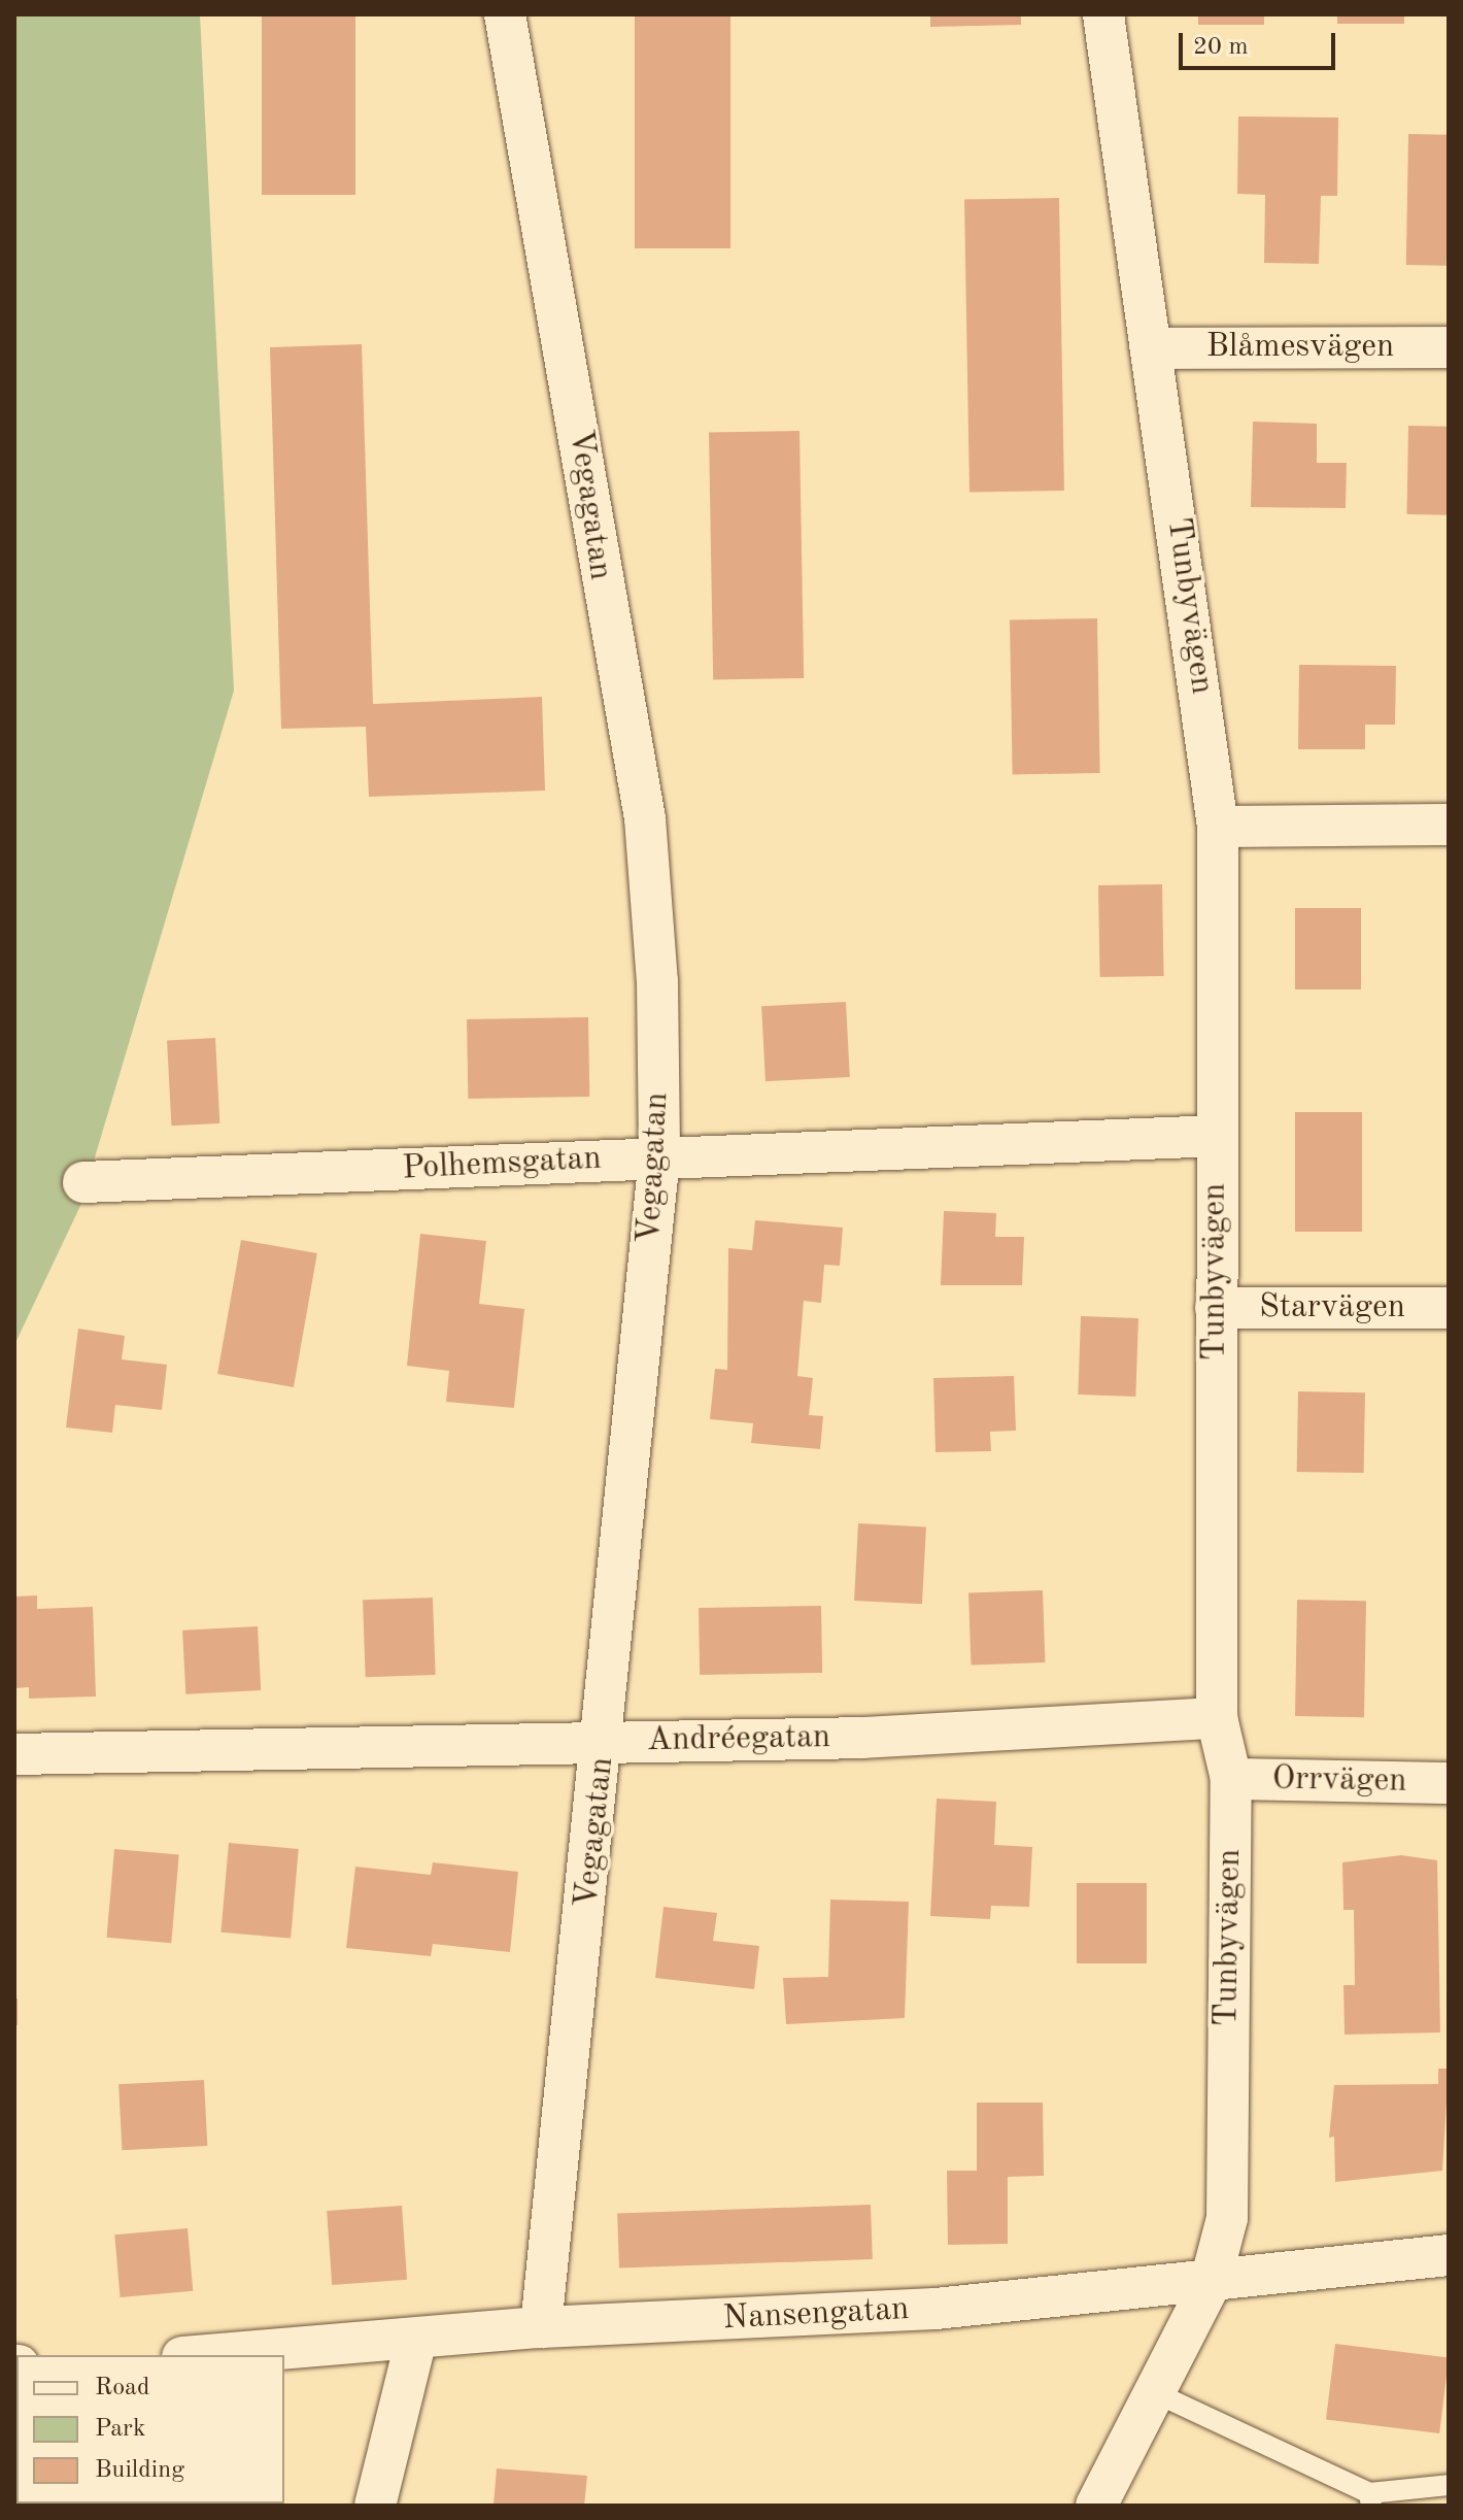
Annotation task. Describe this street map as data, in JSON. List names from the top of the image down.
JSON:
{
  "streets": {
    "street": [
      "Blåmesvägen",
      "Vegagatan",
      "Tunbyvägen",
      "Polhemsgatan",
      "Starvägen",
      "Andréegatan",
      "Orrvägen",
      "Nansengatan"
    ]
  },
  "crossings": [
    ["Blåmesvägen", "Tunbyvägen"],
    ["Vegagatan", "Polhemsgatan"],
    ["Vegagatan", "Andréegatan"],
    ["Vegagatan", "Nansengatan"],
    ["Tunbyvägen", "Polhemsgatan"],
    ["Tunbyvägen", "Starvägen"],
    ["Tunbyvägen", "Andréegatan"],
    ["Tunbyvägen", "Orrvägen"],
    ["Tunbyvägen", "Nansengatan"]
  ],
  "legend": ["Road", "Park", "Building"],
  "scale_bar": "20 m"
}
